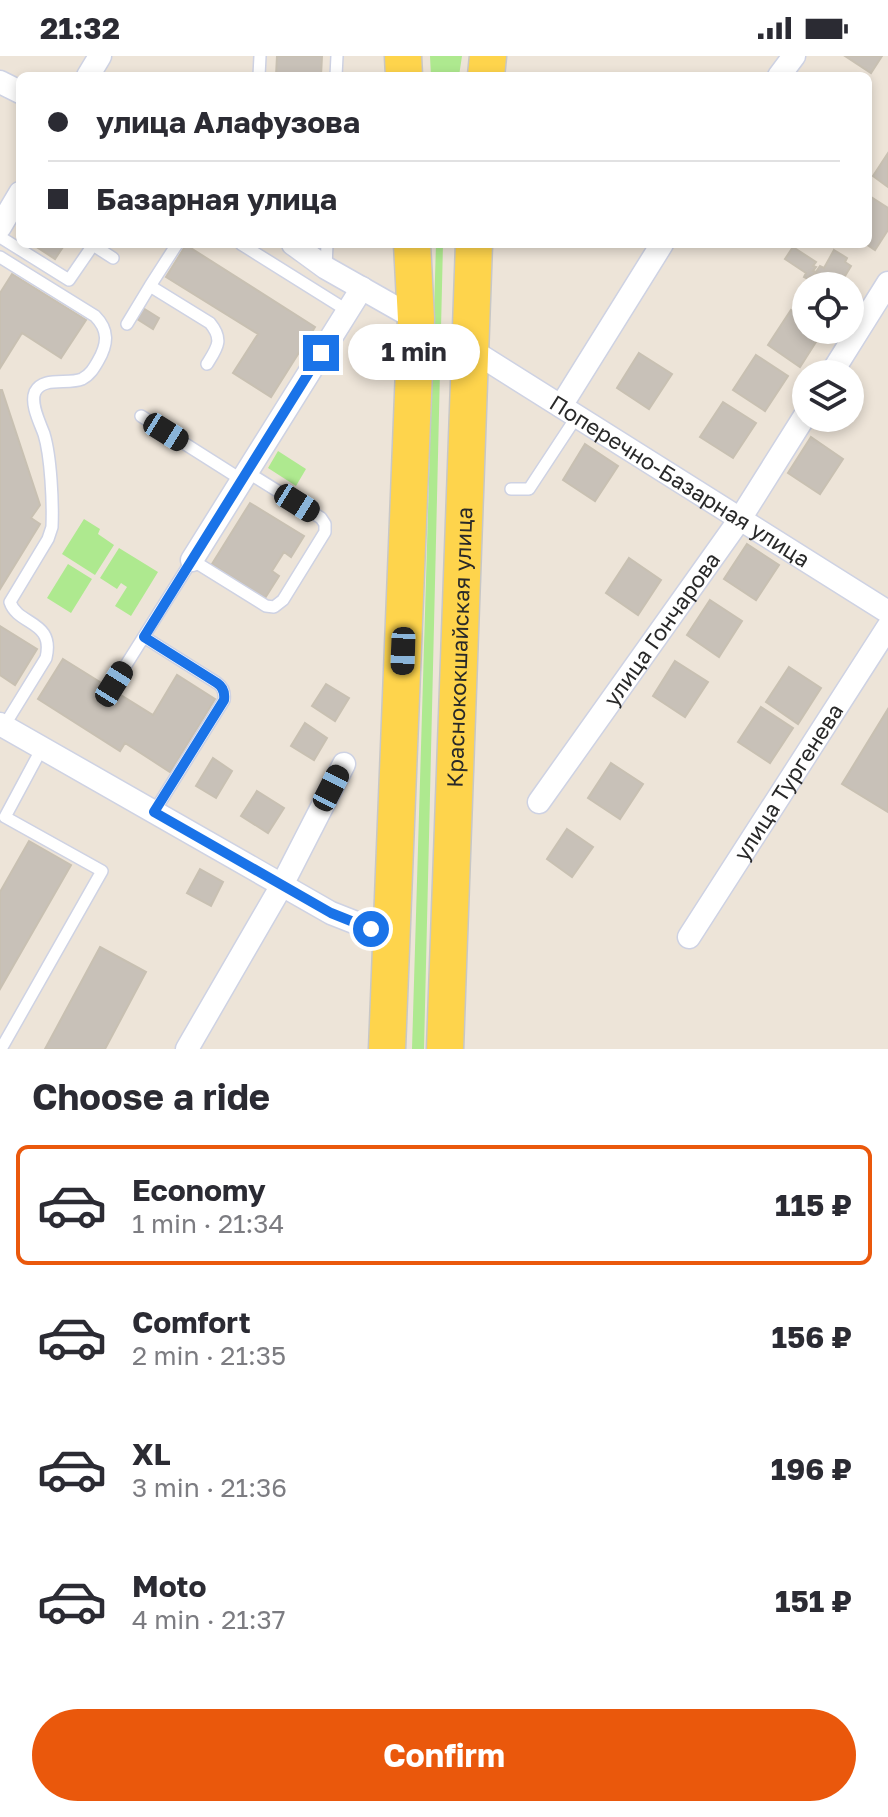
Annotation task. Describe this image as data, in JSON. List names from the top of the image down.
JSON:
{
  "streets": {
    "main road": ["Краснококшайская улица"],
    "street": ["Поперечно-Базарная улица", "улица Гончарова", "улица Тургенева"]
  },
  "crossings": [
    ["Поперечно-Базарная улица", "улица Гончарова"],
    ["Поперечно-Базарная улица", "Краснококшайская улица"]
  ],
  "page": {
    "status": "21:32",
    "banner": ["улица Алафузова", "Базарная улица"],
    "bubble": "1 min",
    "heading": "Choose a ride",
    "list": [
      {
        "name": "Economy",
        "note": "1 min · 21:34",
        "value": "115 ₽"
      },
      {
        "name": "Comfort",
        "note": "2 min · 21:35",
        "value": "156 ₽"
      },
      {
        "name": "XL",
        "note": "3 min · 21:36",
        "value": "196 ₽"
      },
      {
        "name": "Moto",
        "note": "4 min · 21:37",
        "value": "151 ₽"
      }
    ],
    "buttons": "Confirm"
  }
}
